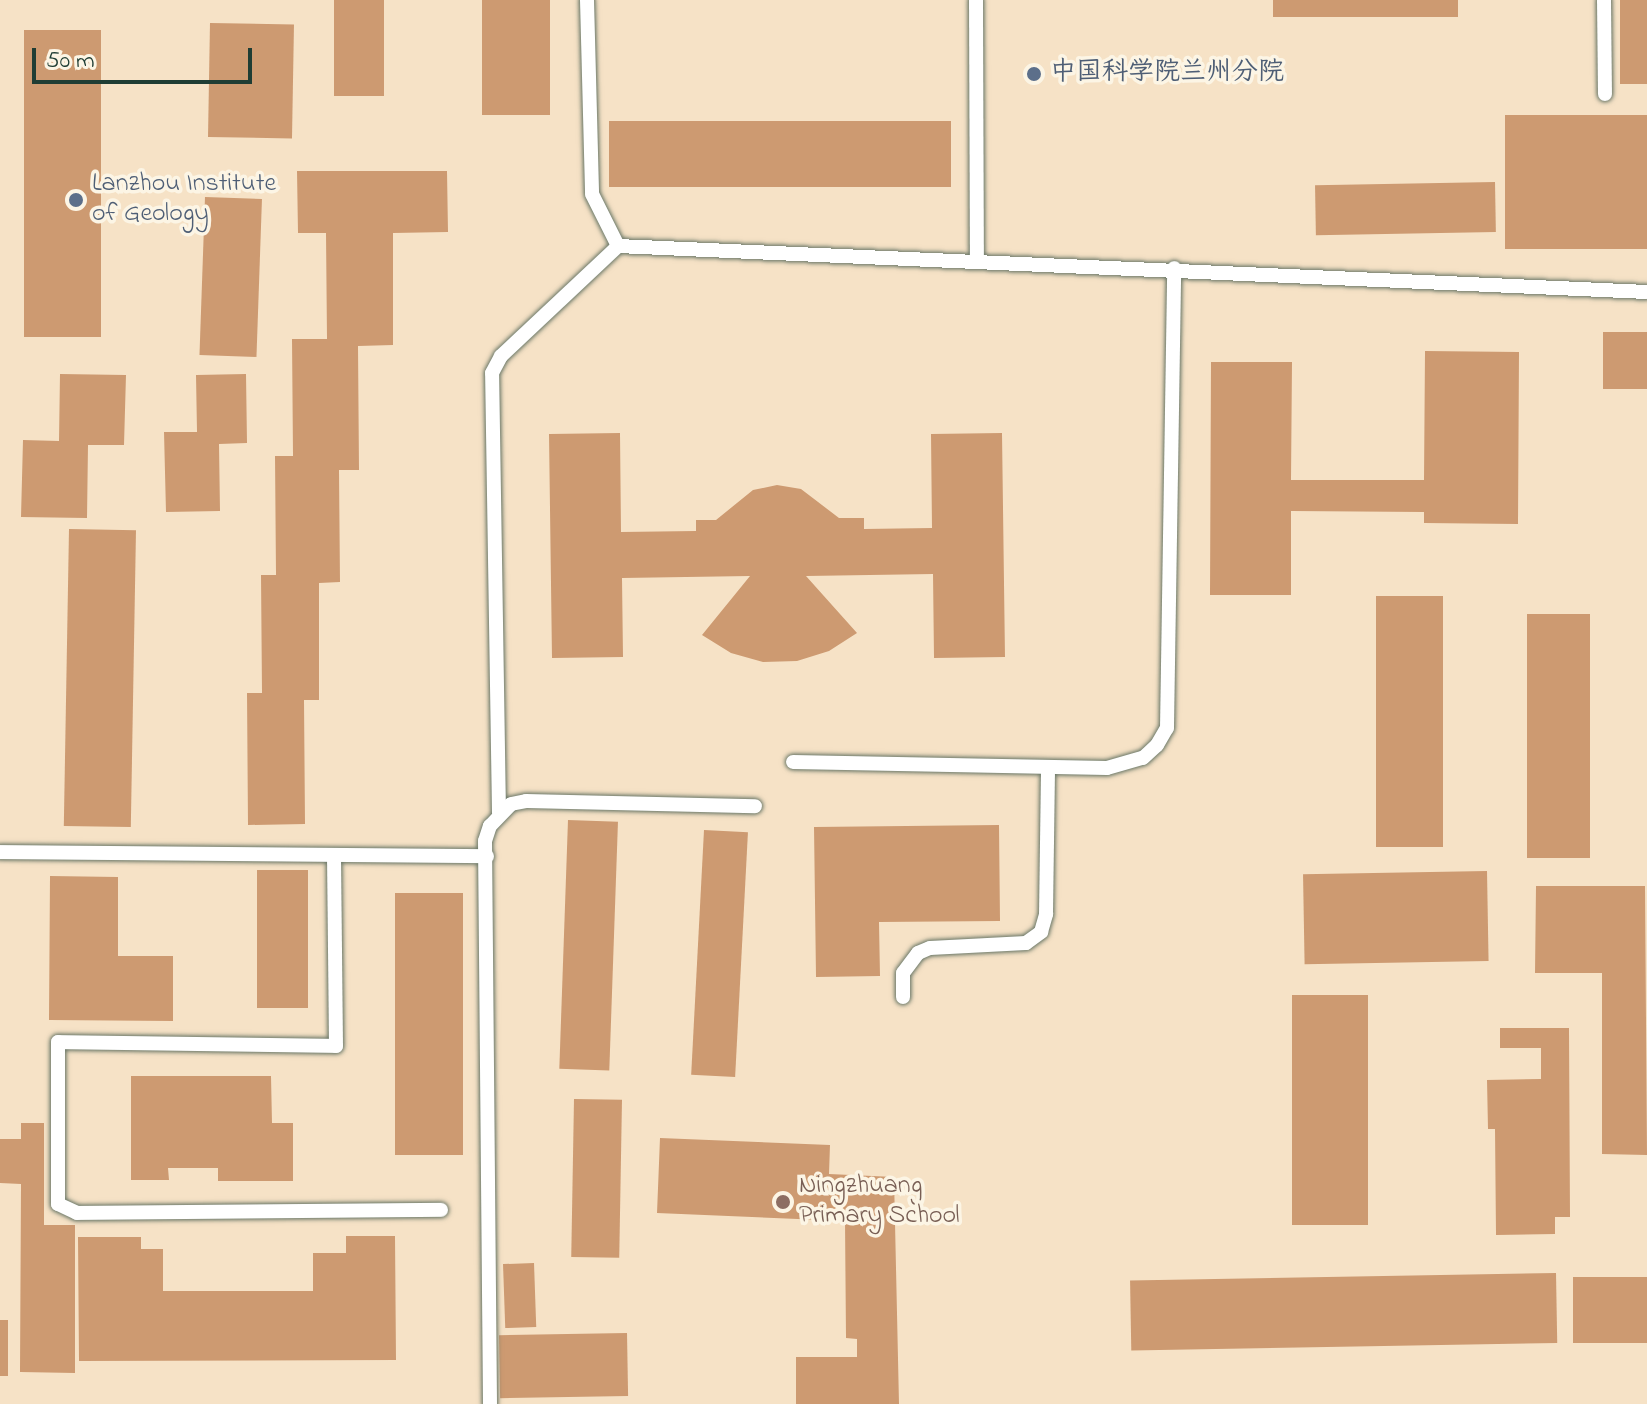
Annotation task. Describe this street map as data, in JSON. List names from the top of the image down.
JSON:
{
  "places": ["中国科学院兰州分院", "Lanzhou Institute of Geology", "Ningzhuang Primary School"],
  "scale_bar": "50 m"
}
